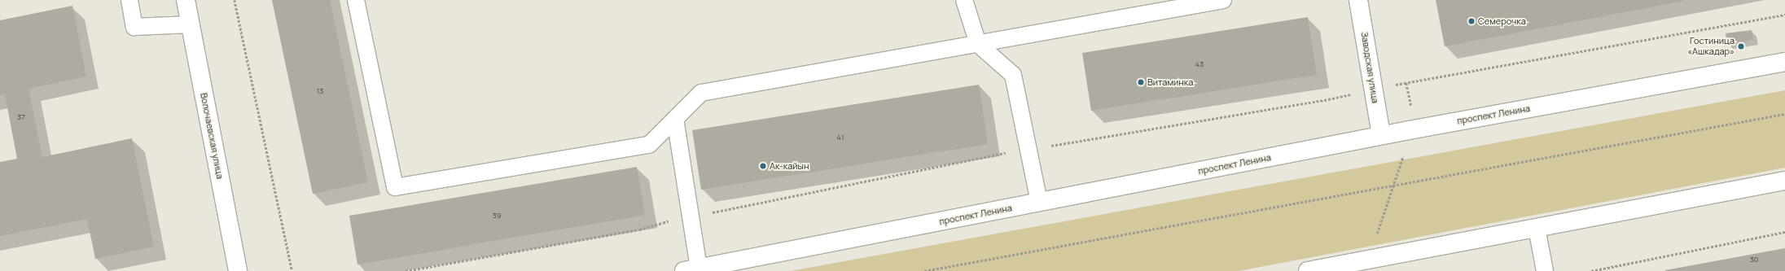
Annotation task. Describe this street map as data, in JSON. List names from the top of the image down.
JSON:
{
  "streets": {
    "main road": ["Заводская улица", "проспект Ленина", "Волочаевская улица"]
  },
  "crossings": [
    ["Заводская улица", "проспект Ленина"]
  ],
  "places": [
    "Семерочка",
    "Гостиница «Ашкадар»",
    "Витаминка",
    "Ак-кайын"
  ],
  "house_numbers": [
    "43",
    "13",
    "37",
    "41",
    "39",
    "30"
  ]
}
